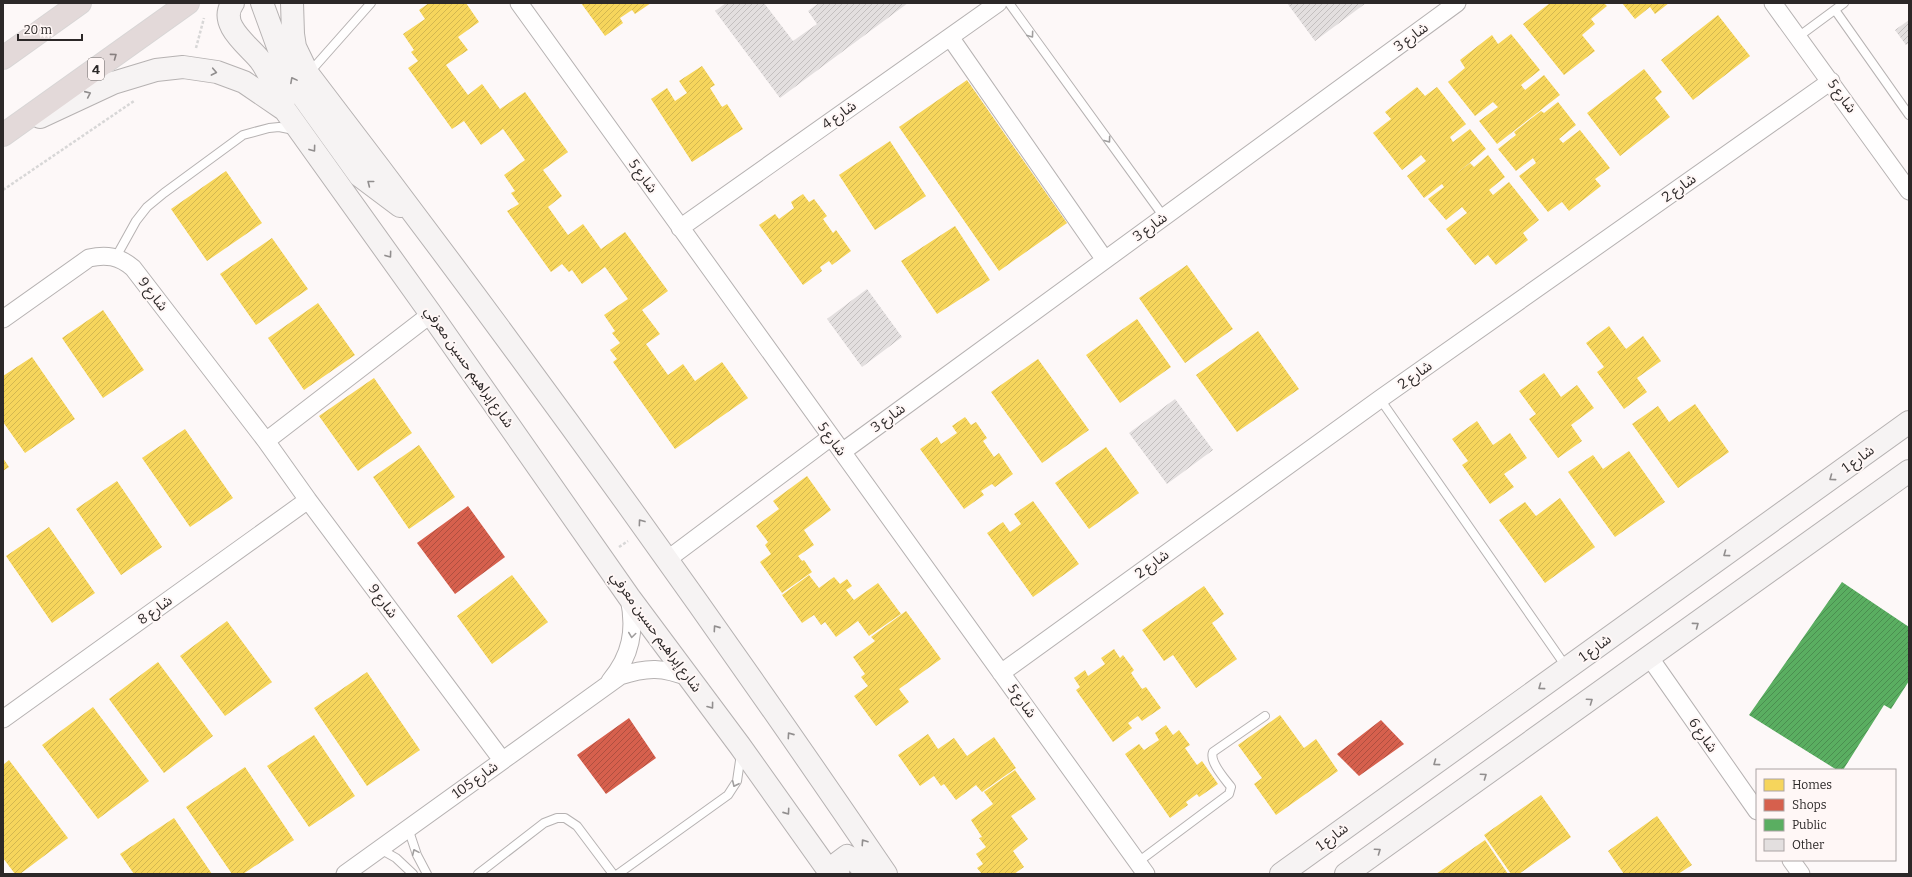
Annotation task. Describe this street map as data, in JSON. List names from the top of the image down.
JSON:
{
  "streets": {
    "highway": ["4"],
    "street": [
      "شارع 3",
      "شارع 5",
      "شارع 4",
      "شارع 2",
      "شارع 9",
      "شارع إبراهيم حسين معرفي",
      "شارع 1",
      "شارع 8",
      "شارع 6",
      "شارع 105"
    ]
  },
  "crossings": [
    ["شارع 3", "شارع 5"],
    ["4", "شارع إبراهيم حسين معرفي"],
    ["شارع 5", "شارع 4"],
    ["شارع 5", "شارع 2"],
    ["شارع 9", "شارع 8"],
    ["شارع 9", "شارع 105"],
    ["شارع إبراهيم حسين معرفي", "شارع 105"]
  ],
  "legend": [
    "Homes",
    "Shops",
    "Public",
    "Other"
  ],
  "scale_bar": "20 m"
}
